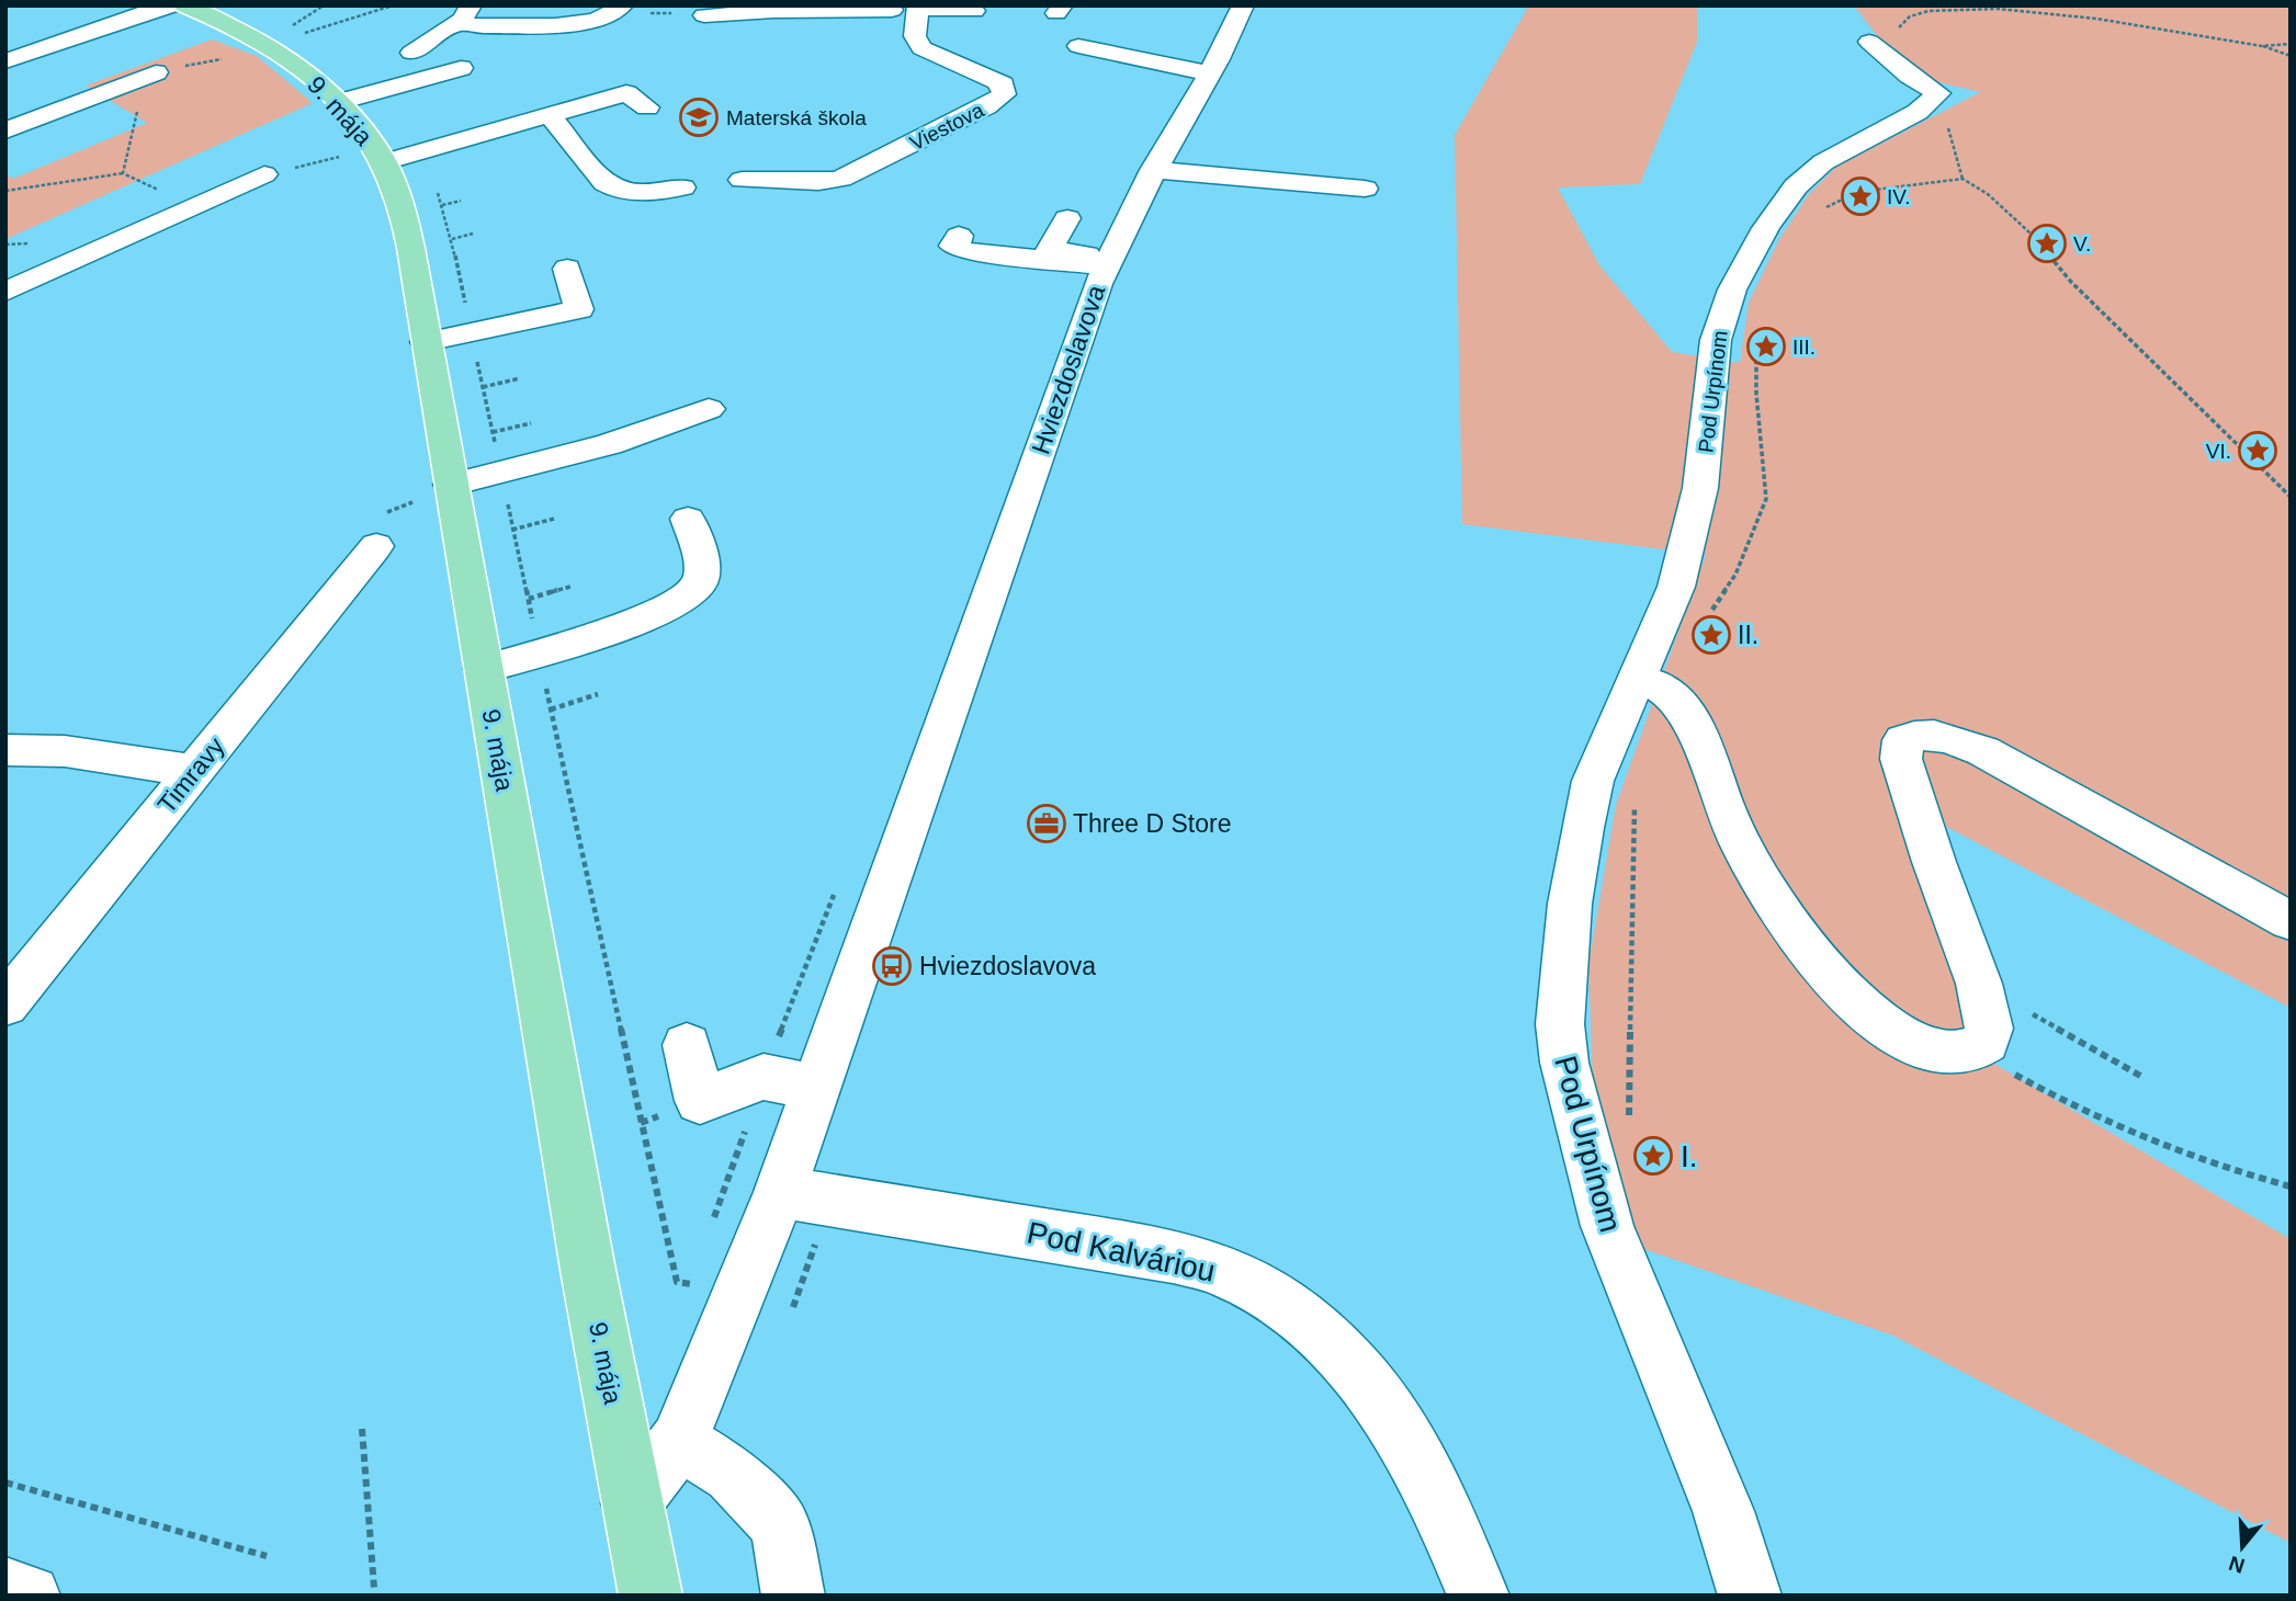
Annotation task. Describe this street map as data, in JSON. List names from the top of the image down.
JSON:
{
  "streets": {
    "main road": ["9. mája"],
    "street": [
      "Viestova",
      "Hviezdoslavova",
      "Pod Urpínom",
      "Timravy",
      "Pod Kalváriou"
    ]
  },
  "crossings": [
    ["9. mája", "Hviezdoslavova"],
    ["Hviezdoslavova", "Pod Kalváriou"]
  ],
  "places": {
    "school or university": ["Materská škola"],
    "place": [
      "IV.",
      "V.",
      "III.",
      "VI.",
      "II.",
      "I."
    ],
    "office": ["Three D Store"],
    "bus stop": ["Hviezdoslavova"]
  },
  "north": "bottom"
}
